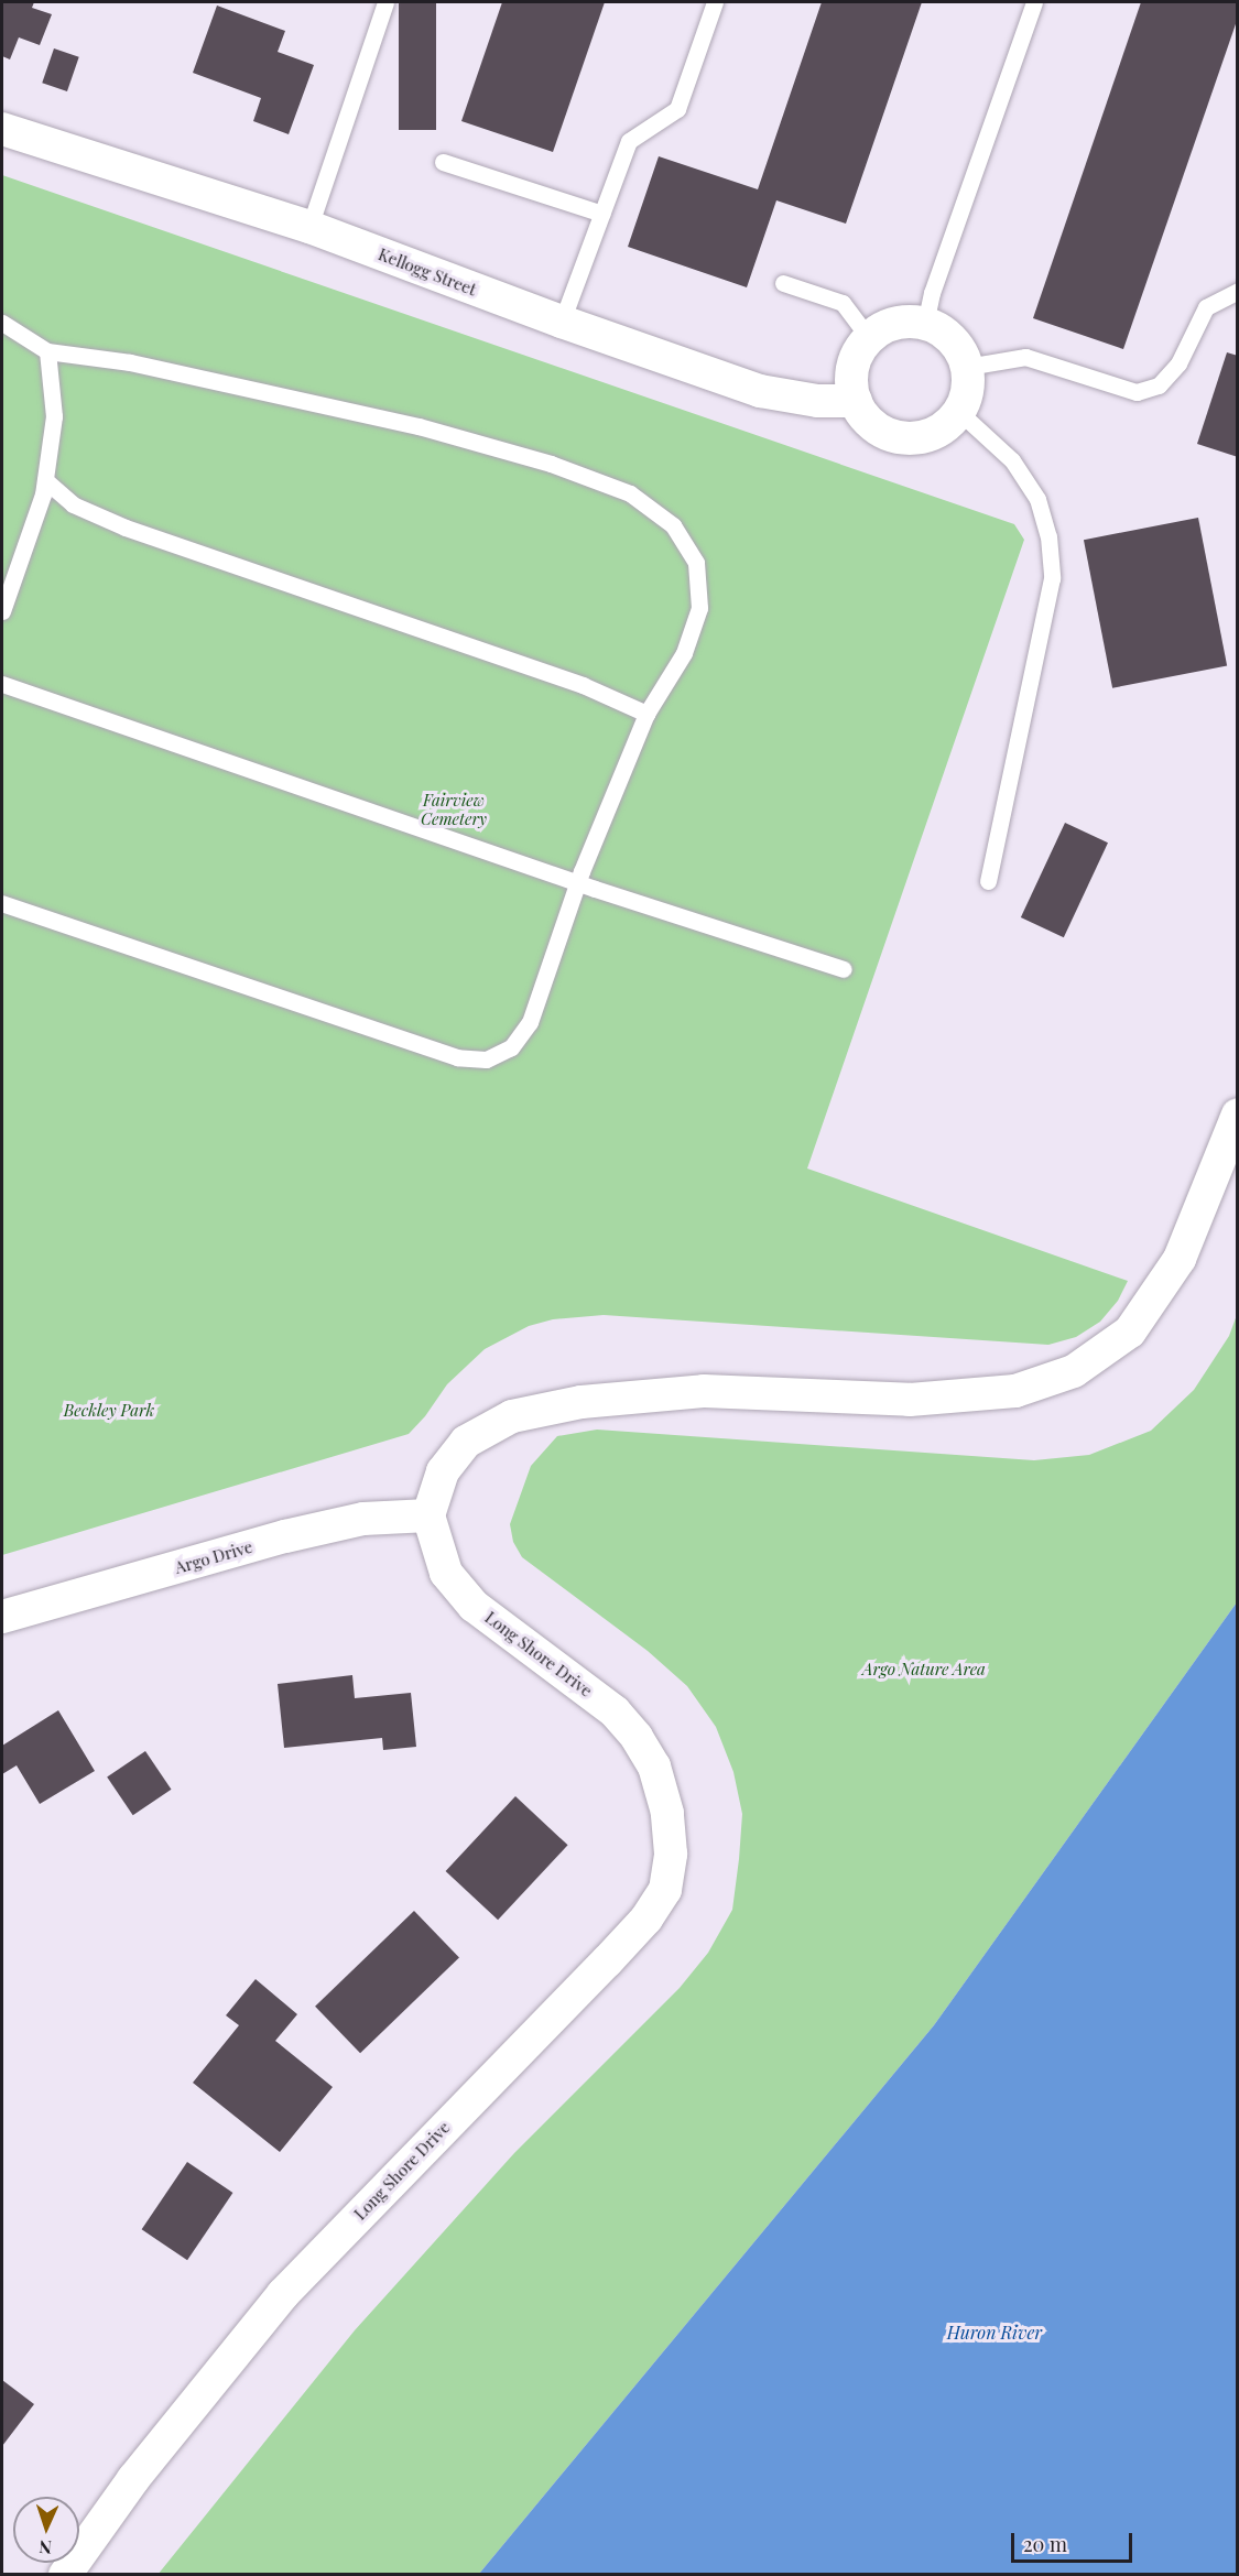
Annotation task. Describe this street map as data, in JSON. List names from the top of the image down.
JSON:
{
  "streets": {
    "street": ["Kellogg Street", "Argo Drive", "Long Shore Drive"]
  },
  "crossings": [
    ["Argo Drive", "Long Shore Drive"]
  ],
  "water": ["Huron River"],
  "parks": ["Fairview Cemetery", "Beckley Park", "Argo Nature Area"],
  "scale_bar": "20 m",
  "north": "bottom"
}
